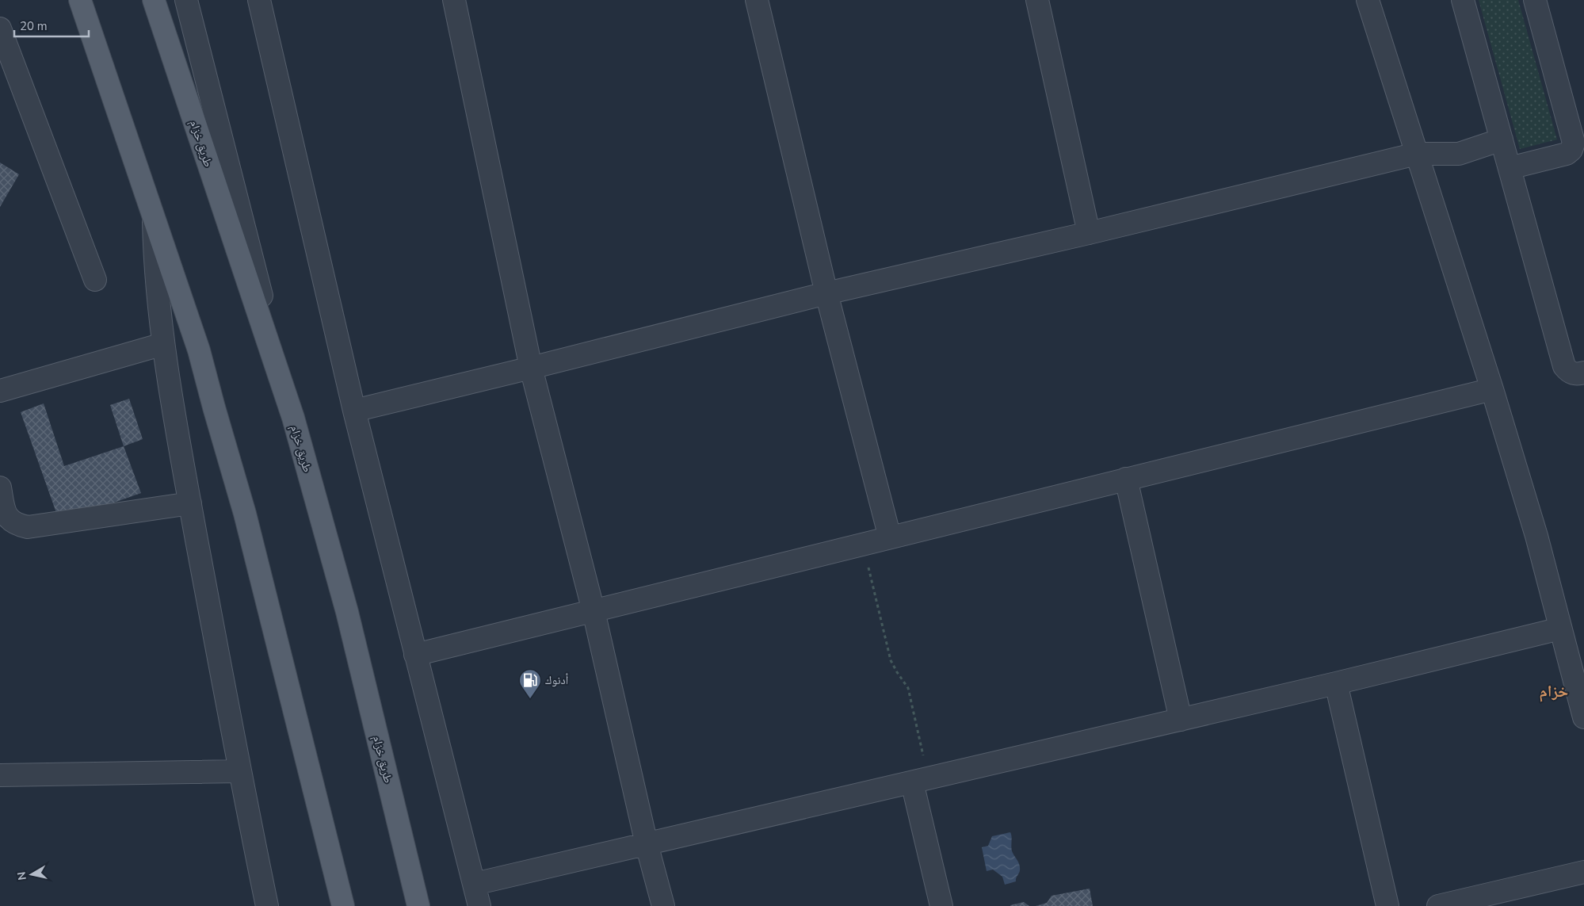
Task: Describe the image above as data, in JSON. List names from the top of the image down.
{
  "streets": {
    "main road": ["طريق خزام"]
  },
  "districts": ["خزام"],
  "places": {
    "fuel station": ["أدنوك"]
  },
  "scale_bar": "20 m",
  "north": "left"
}
